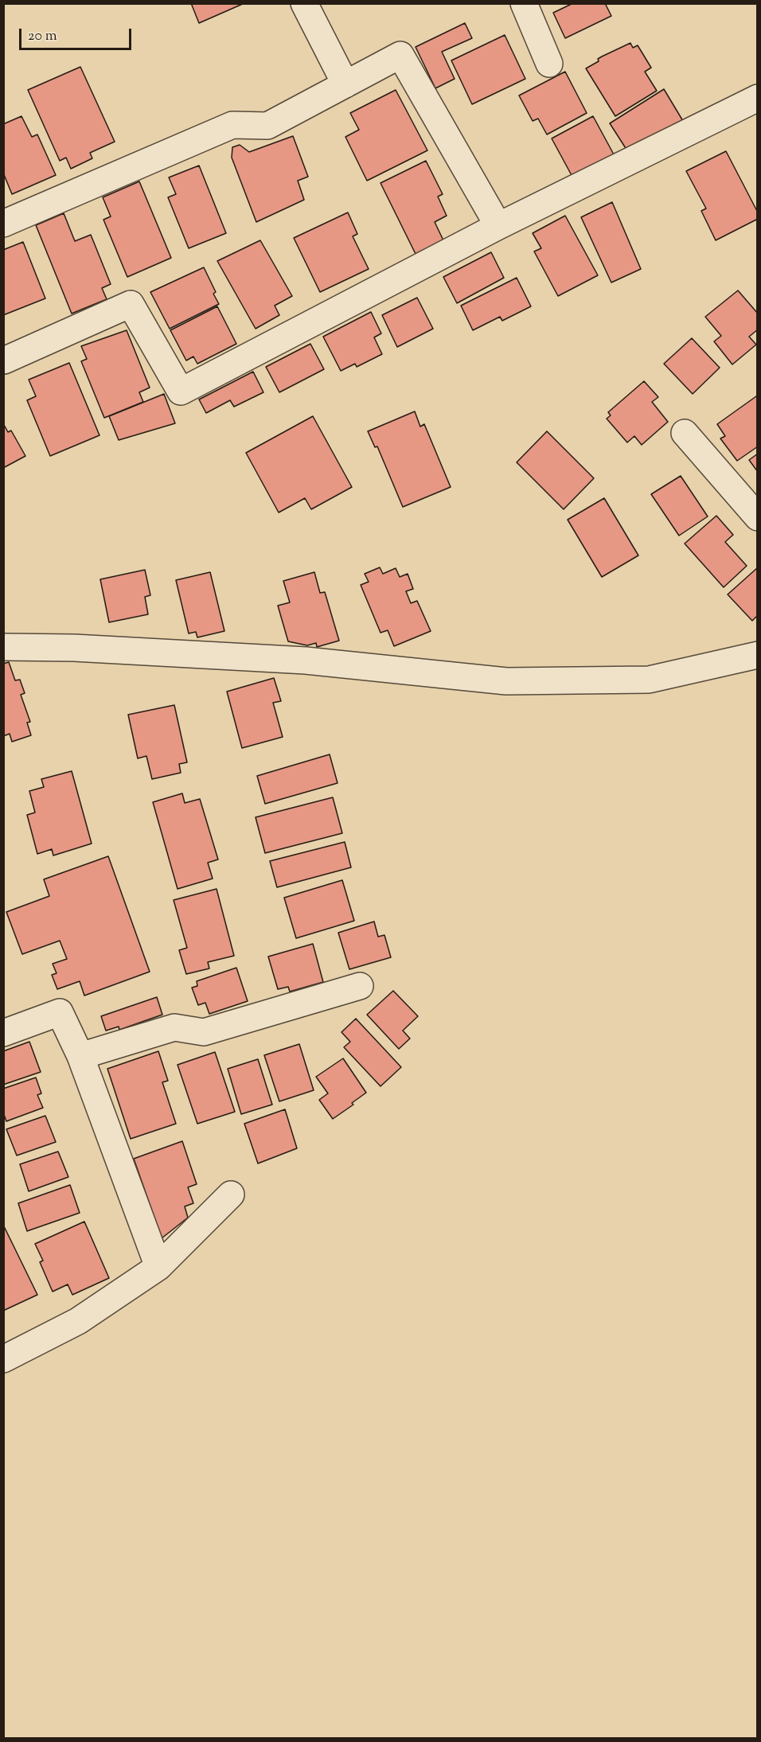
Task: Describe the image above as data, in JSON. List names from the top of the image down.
{
  "scale_bar": "20 m"
}
